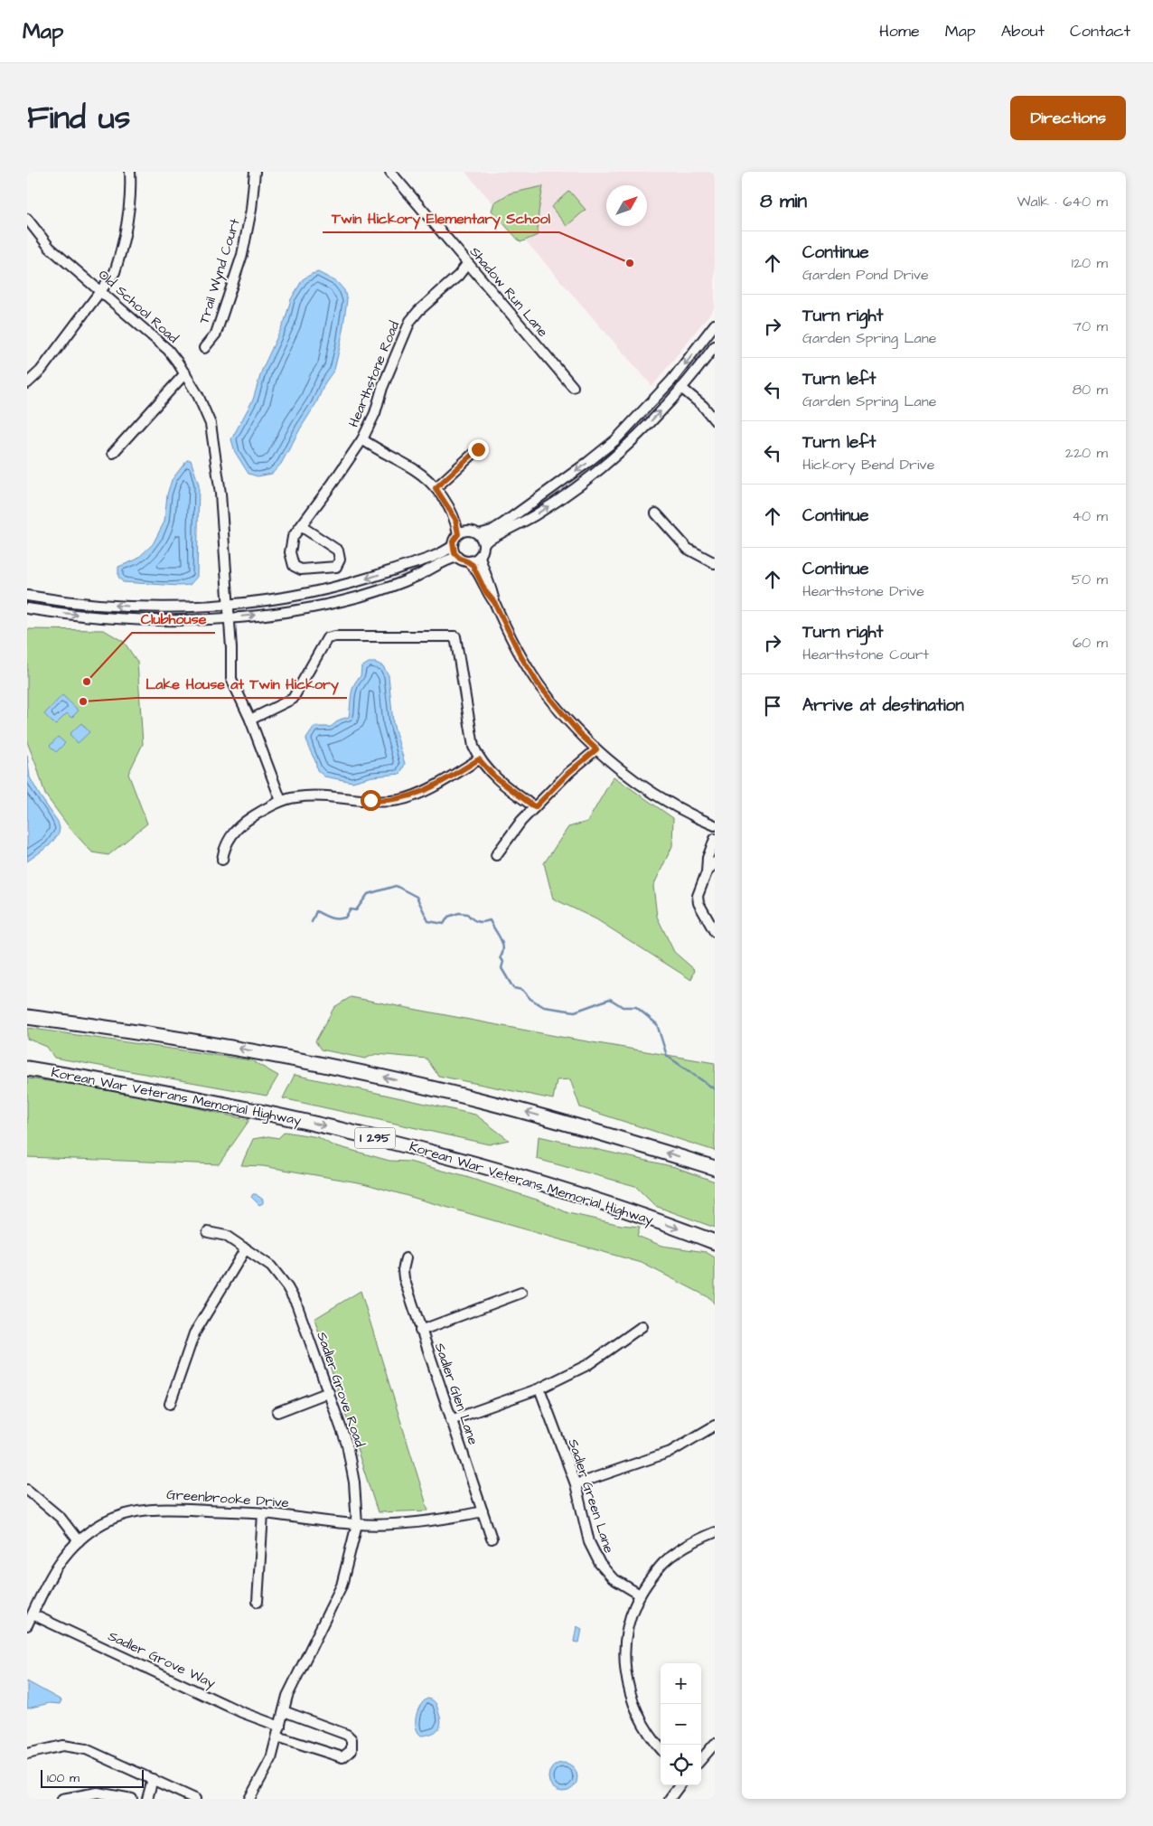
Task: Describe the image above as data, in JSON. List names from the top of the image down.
{
  "streets": {
    "highway": ["Korean War Veterans Memorial Highway", "I 295"],
    "street": [
      "Trail Wynd Court",
      "Shadow Run Lane",
      "Old School Road",
      "Hearthstone Road",
      "Sadler Grove Road",
      "Sadler Glen Lane",
      "Sadler Green Lane",
      "Greenbrooke Drive",
      "Sadler Grove Way"
    ]
  },
  "crossings": [
    ["Shadow Run Lane", "Hearthstone Road"],
    ["Sadler Grove Road", "Greenbrooke Drive"],
    ["Sadler Grove Road", "Sadler Grove Way"],
    ["Sadler Glen Lane", "Greenbrooke Drive"],
    ["Greenbrooke Drive", "Sadler Grove Way"]
  ],
  "places": ["Twin Hickory Elementary School", "Clubhouse", "Lake House at Twin Hickory"],
  "scale_bar": "100 m",
  "north": "top right",
  "page": {
    "header": "Map",
    "nav": [
      "Home",
      "Map",
      "About",
      "Contact"
    ],
    "title": "Find us",
    "buttons": "Directions",
    "heading": ["8 min", "Walk · 640 m"],
    "list": [
      ["Continue", "Garden Pond Drive", "120 m"],
      ["Turn right", "Garden Spring Lane", "70 m"],
      ["Turn left", "Garden Spring Lane", "80 m"],
      ["Turn left", "Hickory Bend Drive", "220 m"],
      ["Continue", "40 m"],
      ["Continue", "Hearthstone Drive", "50 m"],
      ["Turn right", "Hearthstone Court", "60 m"],
      "Arrive at destination"
    ],
    "map_buttons": ["+", "−"],
    "scale": "100 m"
  }
}
